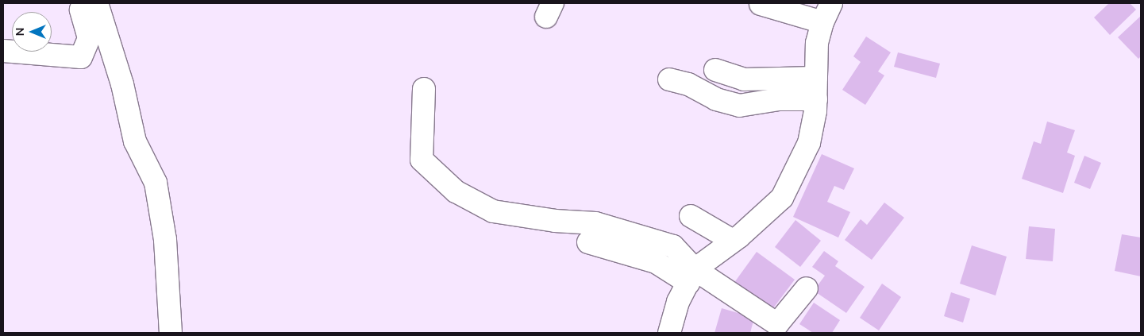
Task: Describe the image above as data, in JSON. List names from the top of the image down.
{
  "north": "left"
}
